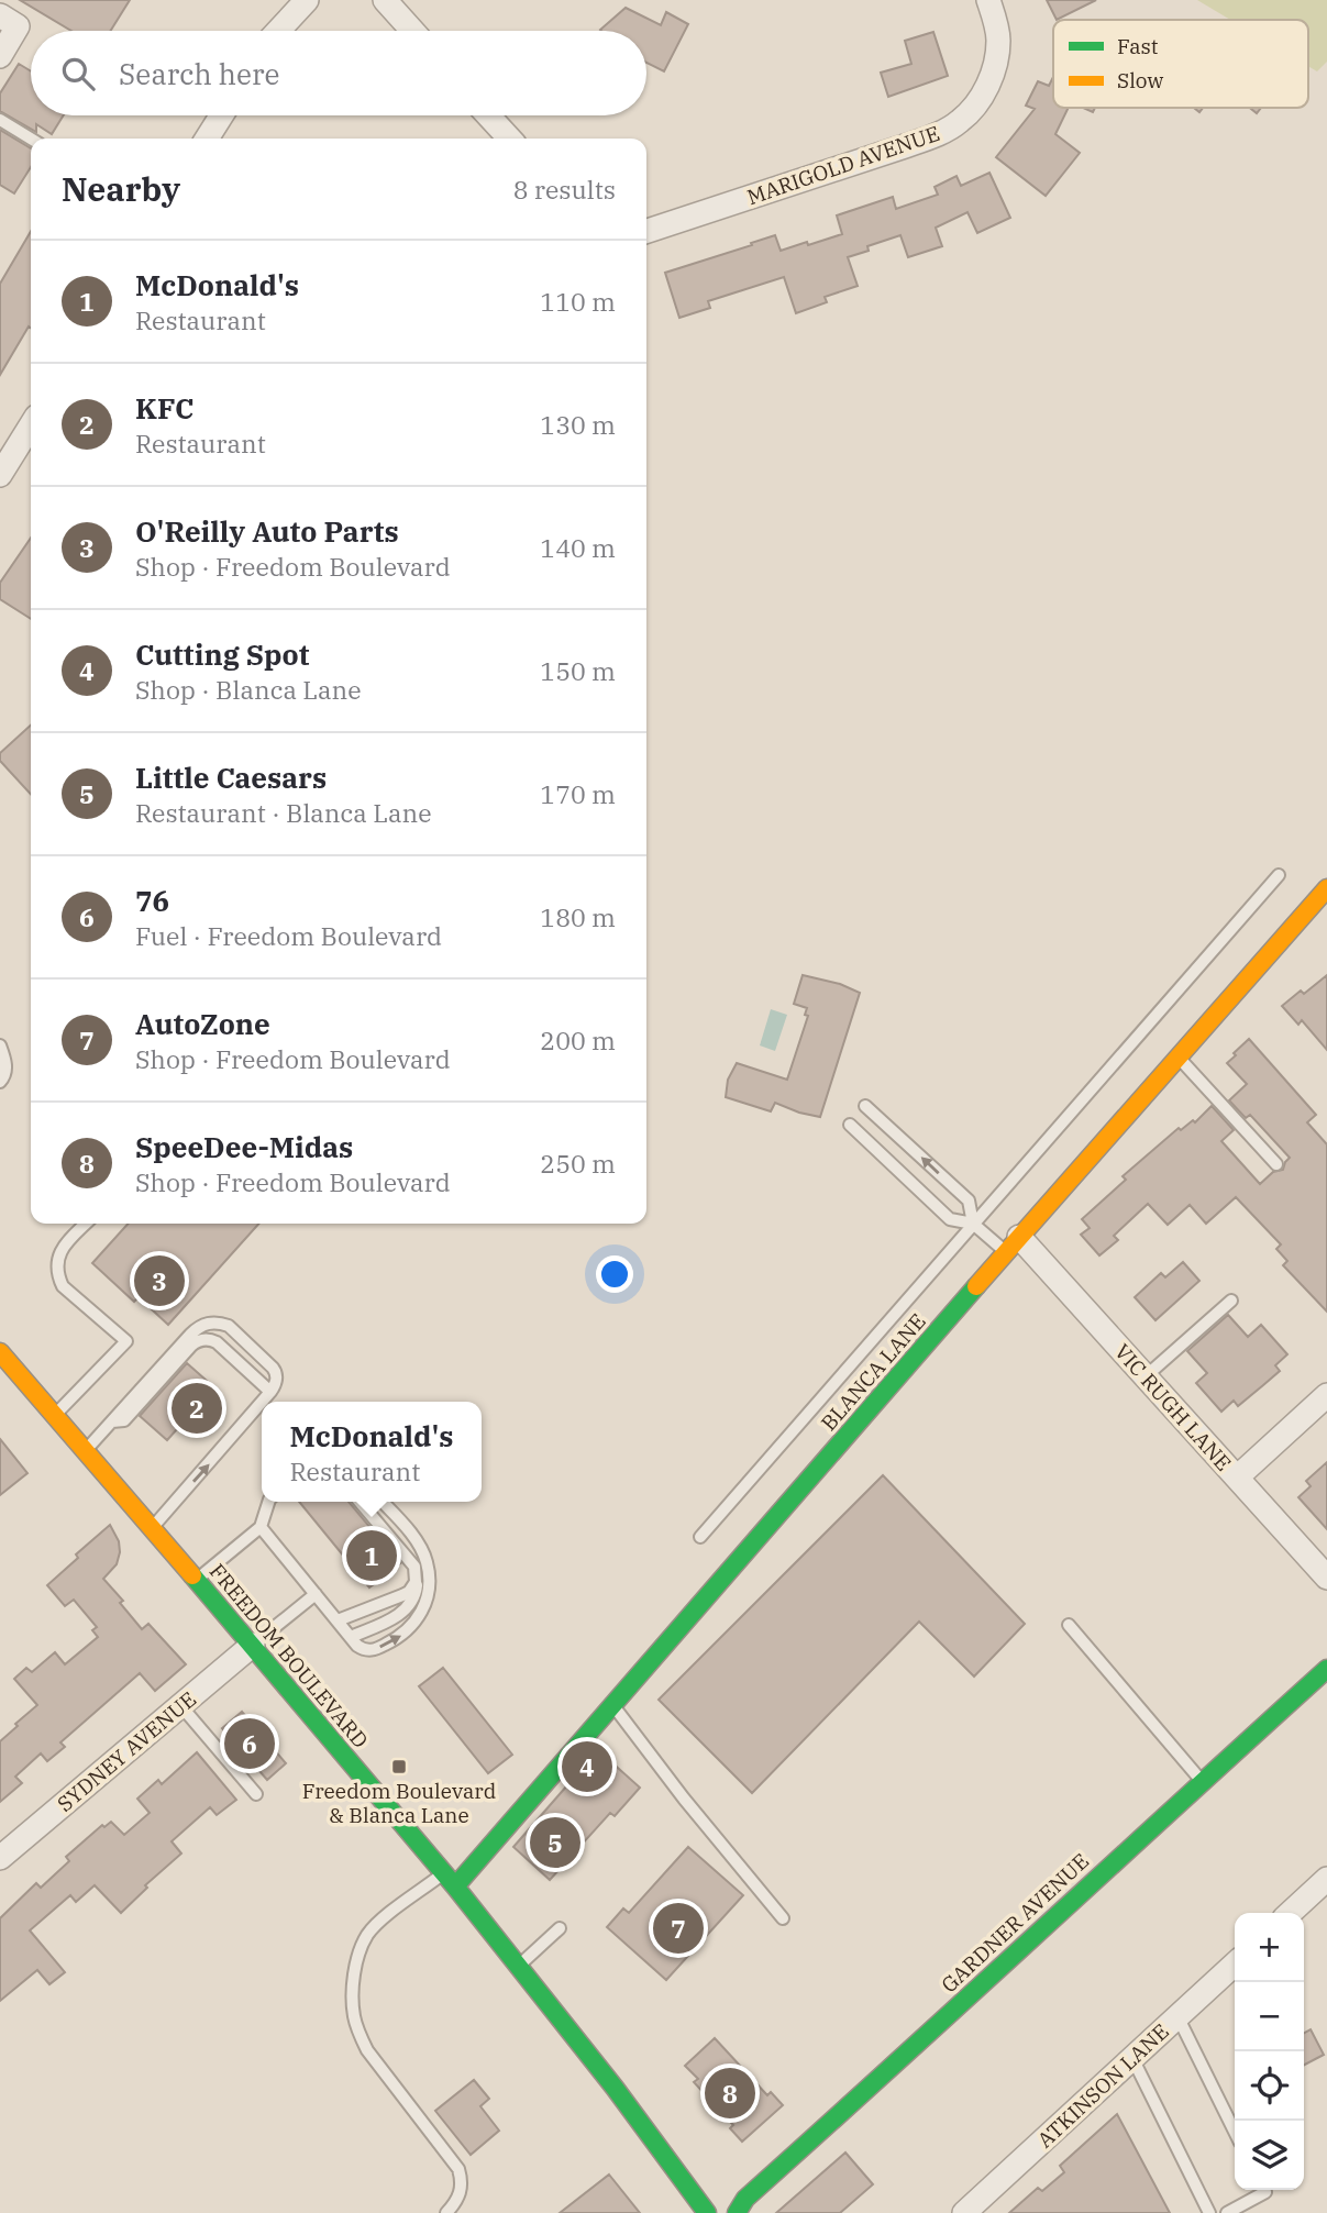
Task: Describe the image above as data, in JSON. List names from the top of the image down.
{
  "streets": {
    "street": [
      "MARIGOLD AVENUE",
      "BLANCA LANE",
      "VIC RUGH LANE",
      "FREEDOM BOULEVARD",
      "SYDNEY AVENUE",
      "GARDNER AVENUE",
      "ATKINSON LANE"
    ]
  },
  "crossings": [
    ["BLANCA LANE", "VIC RUGH LANE"],
    ["BLANCA LANE", "FREEDOM BOULEVARD"],
    ["FREEDOM BOULEVARD", "SYDNEY AVENUE"]
  ],
  "places": {
    "transit": ["Freedom Boulevard & Blanca Lane"]
  },
  "legend": ["Fast", "Slow"],
  "page": {
    "search": "Search here",
    "heading": ["Nearby", "8 results"],
    "list": [
      {
        "mark": "1",
        "name": "McDonald's",
        "note": "Restaurant",
        "value": "110 m"
      },
      {
        "mark": "2",
        "name": "KFC",
        "note": "Restaurant",
        "value": "130 m"
      },
      {
        "mark": "3",
        "name": "O'Reilly Auto Parts",
        "note": "Shop · Freedom Boulevard",
        "value": "140 m"
      },
      {
        "mark": "4",
        "name": "Cutting Spot",
        "note": "Shop · Blanca Lane",
        "value": "150 m"
      },
      {
        "mark": "5",
        "name": "Little Caesars",
        "note": "Restaurant · Blanca Lane",
        "value": "170 m"
      },
      {
        "mark": "6",
        "name": "76",
        "note": "Fuel · Freedom Boulevard",
        "value": "180 m"
      },
      {
        "mark": "7",
        "name": "AutoZone",
        "note": "Shop · Freedom Boulevard",
        "value": "200 m"
      },
      {
        "mark": "8",
        "name": "SpeeDee-Midas",
        "note": "Shop · Freedom Boulevard",
        "value": "250 m"
      }
    ],
    "pins": [
      "3",
      "2",
      "1",
      "6",
      "4",
      "5",
      "7",
      "8"
    ],
    "popup": ["McDonald's", "Restaurant"],
    "map_buttons": ["+", "−"]
  }
}
